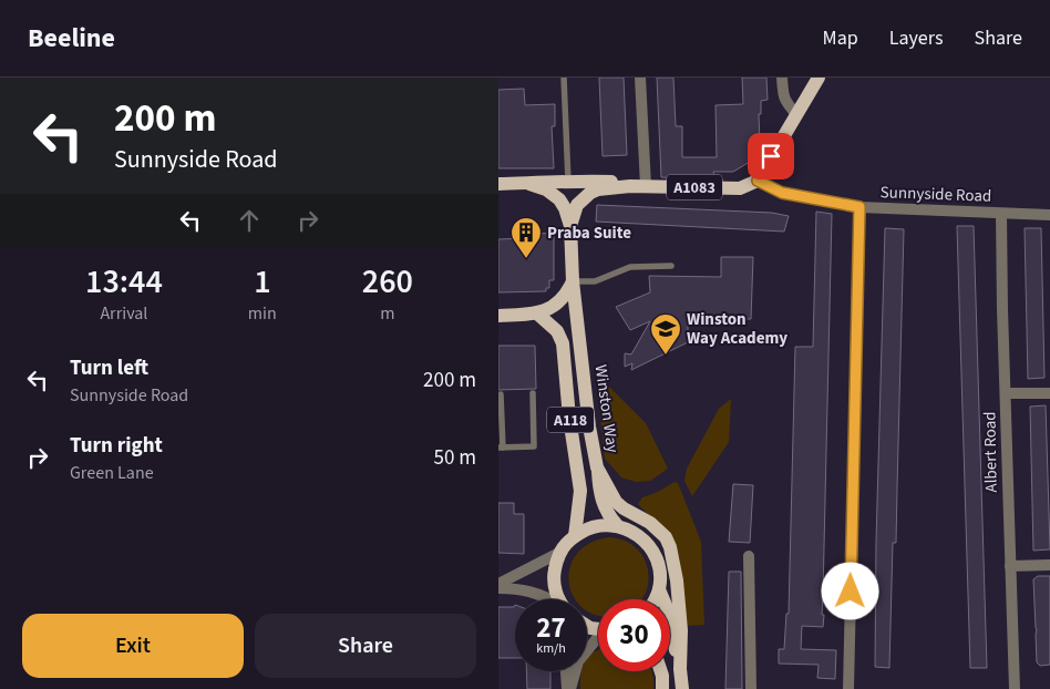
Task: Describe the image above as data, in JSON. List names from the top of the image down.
{
  "streets": {
    "main road": ["A1083", "Winston Way", "A118"],
    "street": ["Sunnyside Road", "Albert Road"]
  },
  "crossings": [
    ["A1083", "Sunnyside Road"],
    ["A1083", "A118"],
    ["Sunnyside Road", "Albert Road"],
    ["Winston Way", "A118"]
  ],
  "places": {
    "building": ["Praba Suite"],
    "school or university": ["Winston Way Academy"]
  },
  "page": {
    "header": "Beeline",
    "nav": ["Map", "Layers", "Share"],
    "turn": ["200 m", "Sunnyside Road"],
    "eta": [
      "13:44",
      "Arrival",
      "1",
      "min",
      "260",
      "m"
    ],
    "list": [
      {
        "name": "Turn left",
        "note": "Sunnyside Road",
        "value": "200 m"
      },
      {
        "name": "Turn right",
        "note": "Green Lane",
        "value": "50 m"
      }
    ],
    "speed": "27 km/h",
    "limit": "30",
    "buttons": ["Exit", "Share"]
  }
}
